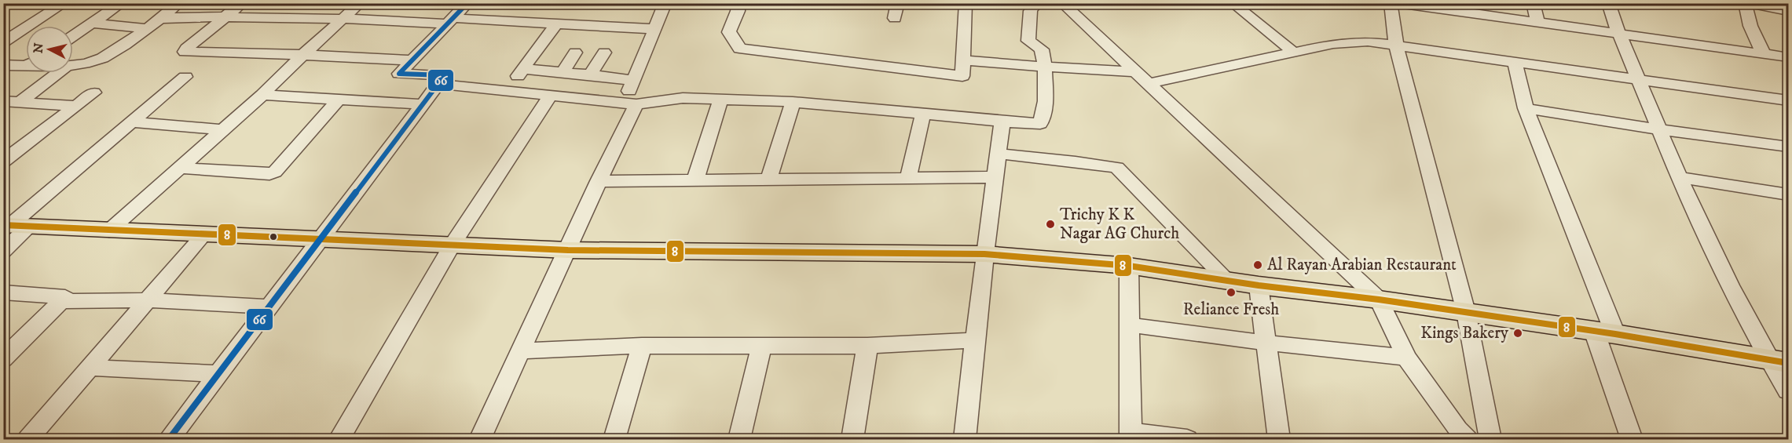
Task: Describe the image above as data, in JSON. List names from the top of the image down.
{
  "places": [
    "Trichy K K Nagar AG Church",
    "Al Rayan Arabian Restaurant",
    "Reliance Fresh",
    "Kings Bakery"
  ],
  "lines": ["transit line 66", "transit line 8"],
  "north": "left"
}
